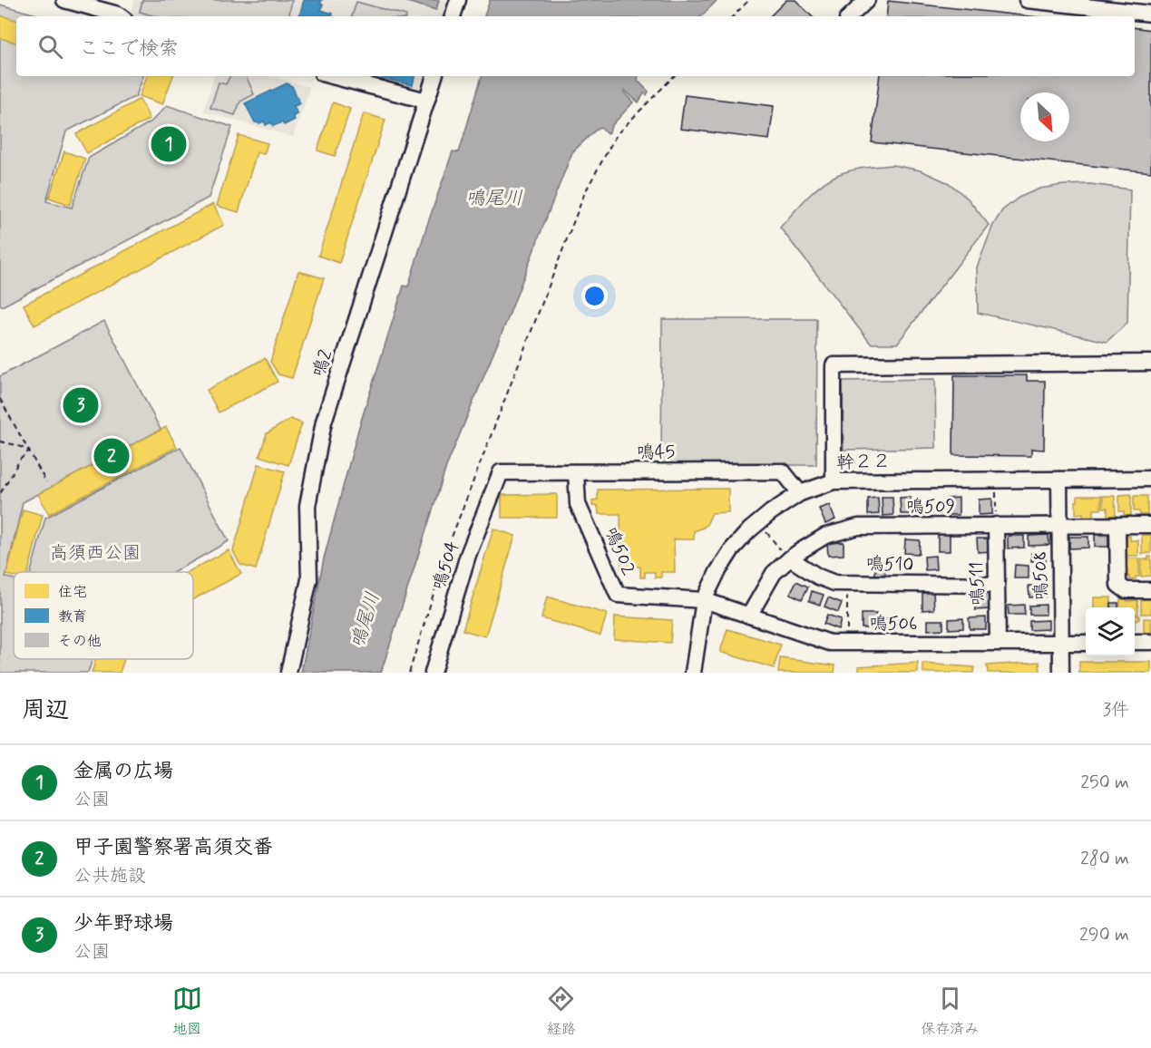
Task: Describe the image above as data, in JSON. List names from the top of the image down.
{
  "streets": {
    "street": [
      "鳴2",
      "鳴45",
      "幹２２",
      "鳴509",
      "鳴502",
      "鳴510",
      "鳴504",
      "鳴508",
      "鳴511",
      "鳴506"
    ]
  },
  "crossings": [
    ["鳴45", "幹２２"],
    ["鳴45", "鳴502"],
    ["鳴45", "鳴504"],
    ["幹２２", "鳴502"],
    ["幹２２", "鳴508"],
    ["幹２２", "鳴506"],
    ["鳴509", "鳴510"],
    ["鳴509", "鳴508"],
    ["鳴509", "鳴511"],
    ["鳴509", "鳴506"],
    ["鳴502", "鳴506"],
    ["鳴510", "鳴511"],
    ["鳴508", "鳴506"],
    ["鳴511", "鳴506"]
  ],
  "water": ["鳴尾川"],
  "parks": ["高須西公園"],
  "legend": ["住宅", "教育", "その他"],
  "north": "bottom right",
  "page": {
    "search": "ここで検索",
    "pins": ["1", "3", "2"],
    "heading": ["周辺", "3件"],
    "list": [
      {
        "mark": "1",
        "name": "金属の広場",
        "note": "公園",
        "value": "250 m"
      },
      {
        "mark": "2",
        "name": "甲子園警察署高須交番",
        "note": "公共施設",
        "value": "280 m"
      },
      {
        "mark": "3",
        "name": "少年野球場",
        "note": "公園",
        "value": "290 m"
      }
    ],
    "nav": ["地図", "経路", "保存済み"]
  }
}
